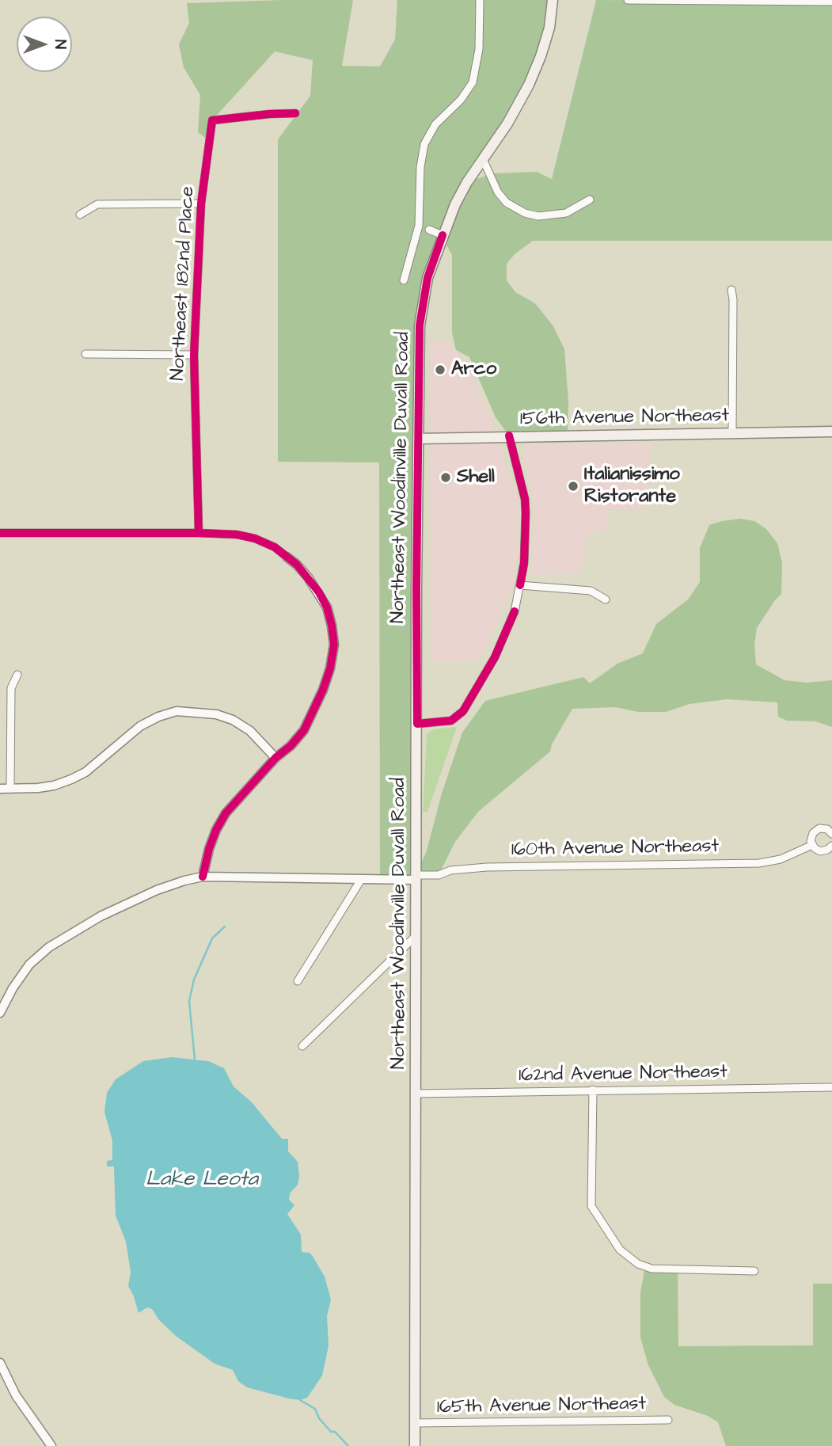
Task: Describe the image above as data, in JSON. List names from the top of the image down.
{
  "streets": {
    "main road": ["156th Avenue Northeast", "Northeast Woodinville Duvall Road"],
    "street": [
      "Northeast 182nd Place",
      "160th Avenue Northeast",
      "162nd Avenue Northeast",
      "165th Avenue Northeast"
    ]
  },
  "crossings": [
    ["156th Avenue Northeast", "Northeast Woodinville Duvall Road"],
    ["Northeast Woodinville Duvall Road", "160th Avenue Northeast"],
    ["Northeast Woodinville Duvall Road", "162nd Avenue Northeast"],
    ["Northeast Woodinville Duvall Road", "165th Avenue Northeast"]
  ],
  "water": ["Lake Leota"],
  "places": ["Arco", "Shell", "Italianissimo Ristorante"],
  "north": "right"
}
